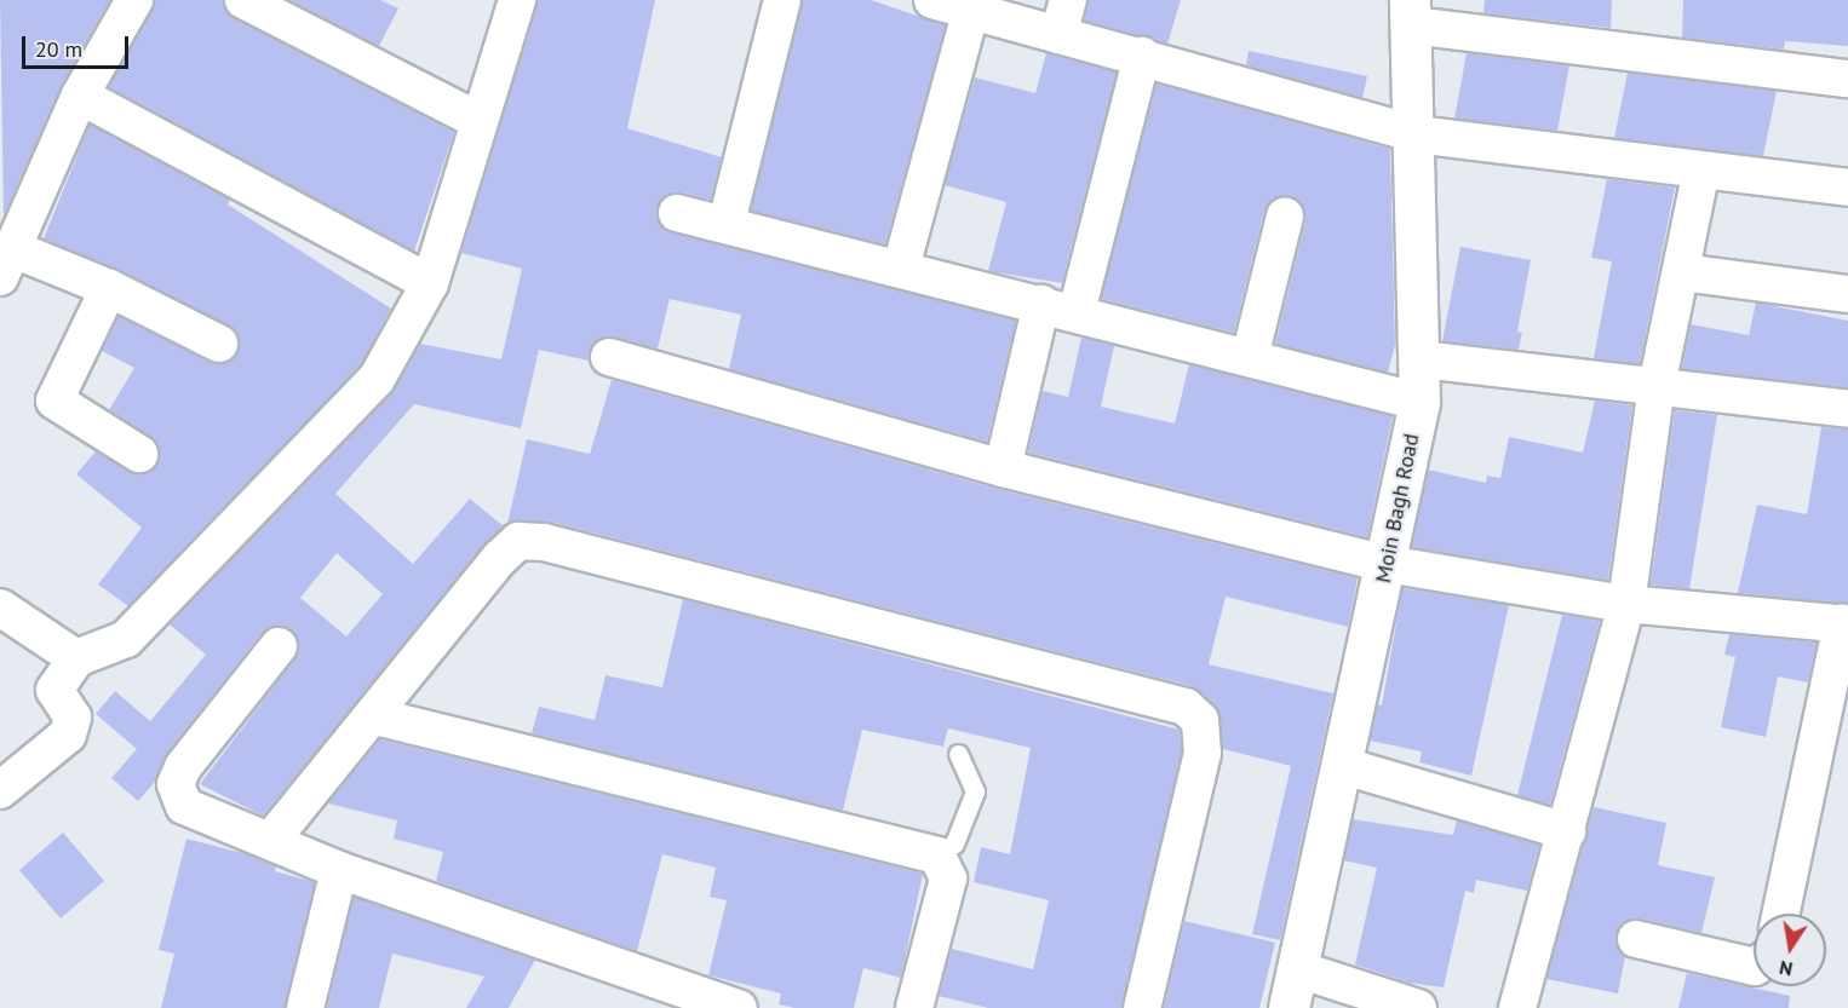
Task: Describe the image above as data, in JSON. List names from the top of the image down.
{
  "streets": {
    "street": ["Moin Bagh Road"]
  },
  "scale_bar": "20 m",
  "north": "bottom"
}
